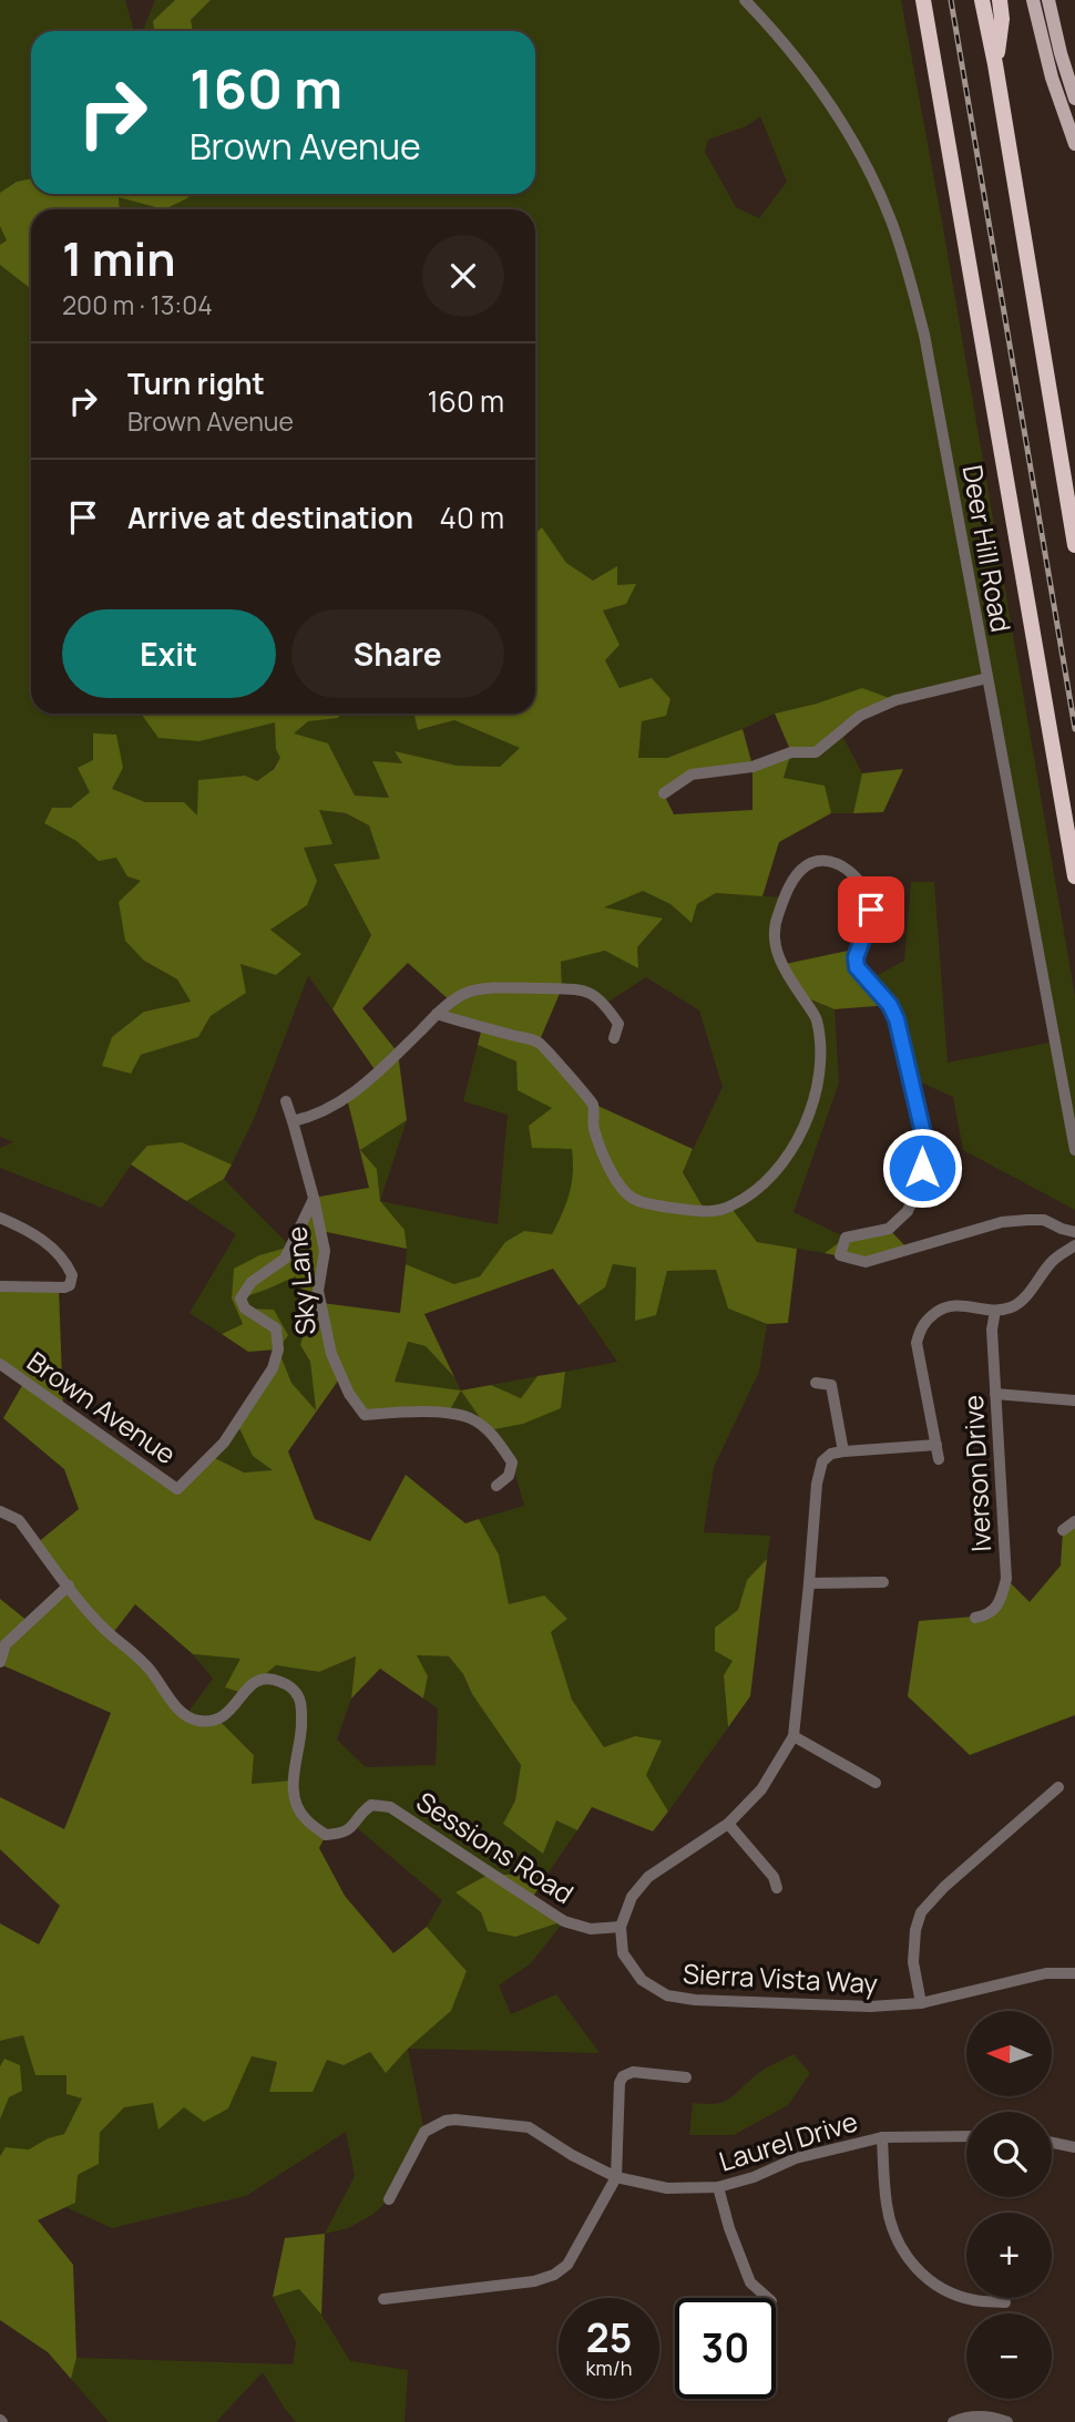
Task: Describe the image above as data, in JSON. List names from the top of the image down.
{
  "streets": {
    "street": [
      "Deer Hill Road",
      "Sky Lane",
      "Brown Avenue",
      "Iverson Drive",
      "Sessions Road",
      "Sierra Vista Way",
      "Laurel Drive"
    ]
  },
  "crossings": [
    ["Sky Lane", "Brown Avenue"],
    ["Sessions Road", "Sierra Vista Way"]
  ],
  "north": "left",
  "page": {
    "turn": ["160 m", "Brown Avenue"],
    "heading": ["1 min", "200 m · 13:04"],
    "list": [
      {
        "name": "Turn right",
        "note": "Brown Avenue",
        "value": "160 m"
      },
      {
        "name": "Arrive at destination",
        "value": "40 m"
      }
    ],
    "buttons": ["Exit", "Share"],
    "map_buttons": ["+", "−"],
    "speed": "25 km/h",
    "limit": "30"
  }
}
